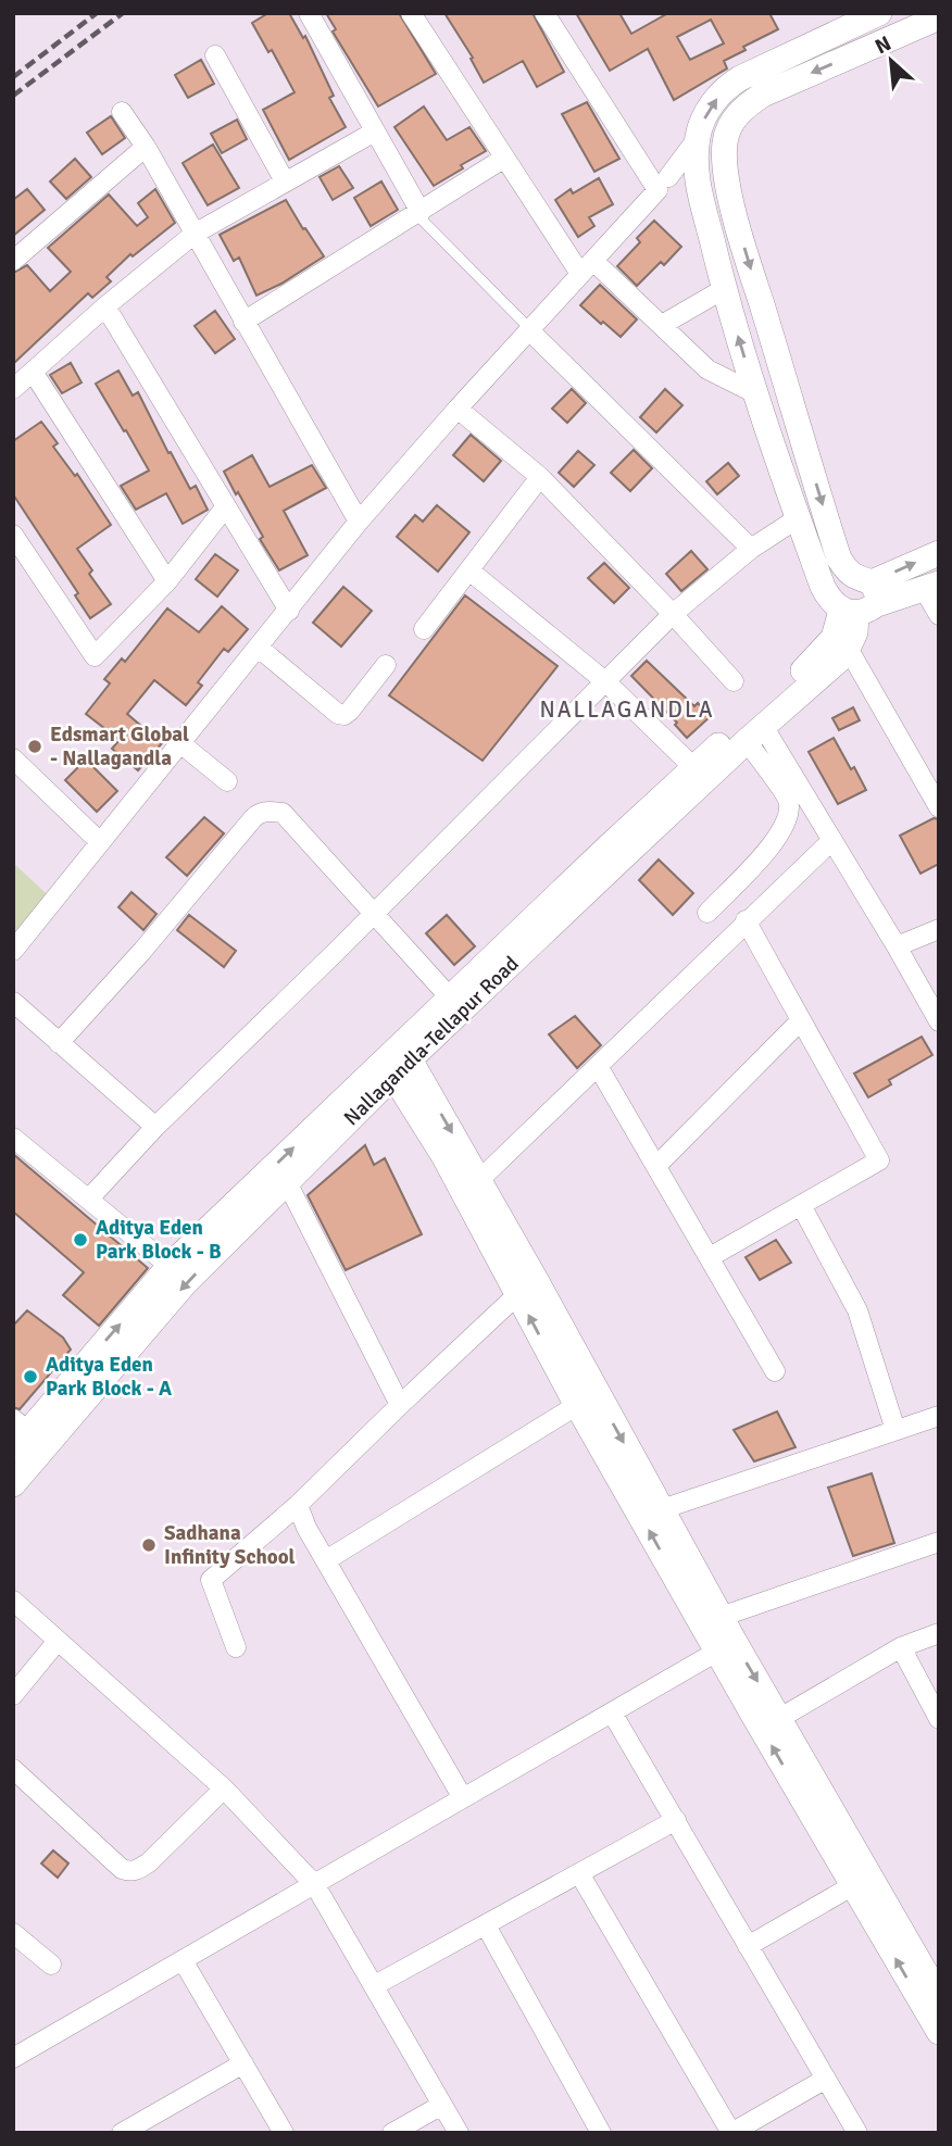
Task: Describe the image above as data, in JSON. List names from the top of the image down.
{
  "streets": {
    "street": ["Nallagandla-Tellapur Road"]
  },
  "districts": ["NALLAGANDLA"],
  "places": [
    "Edsmart Global - Nallagandla",
    "Aditya Eden Park Block - B",
    "Aditya Eden Park Block - A",
    "Sadhana Infinity School"
  ],
  "north": "top left"
}
